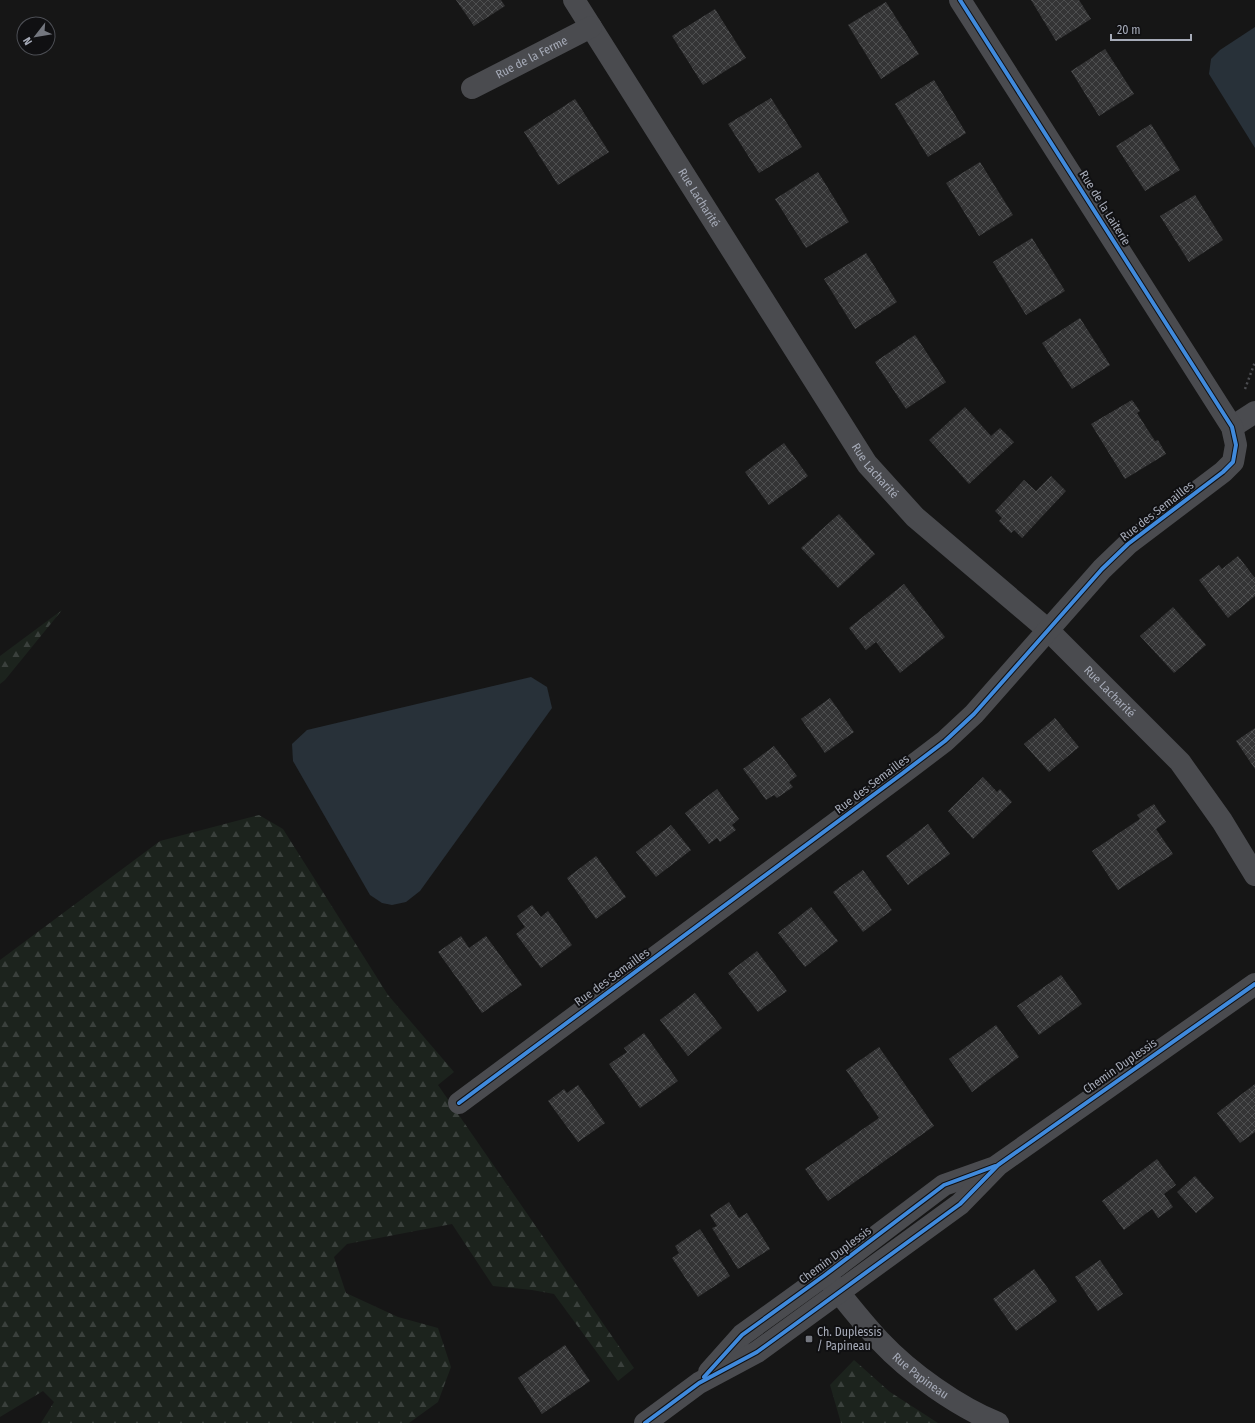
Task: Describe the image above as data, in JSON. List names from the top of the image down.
{
  "streets": {
    "street": [
      "Rue de la Ferme",
      "Rue Lacharité",
      "Rue de la Laiterie",
      "Rue des Semailles",
      "Chemin Duplessis",
      "Rue Papineau"
    ]
  },
  "crossings": [
    ["Rue de la Ferme", "Rue Lacharité"],
    ["Rue Lacharité", "Rue des Semailles"],
    ["Rue de la Laiterie", "Rue des Semailles"],
    ["Chemin Duplessis", "Rue Papineau"]
  ],
  "places": {
    "transit": ["Ch. Duplessis / Papineau"]
  },
  "scale_bar": "20 m",
  "north": "bottom left"
}
